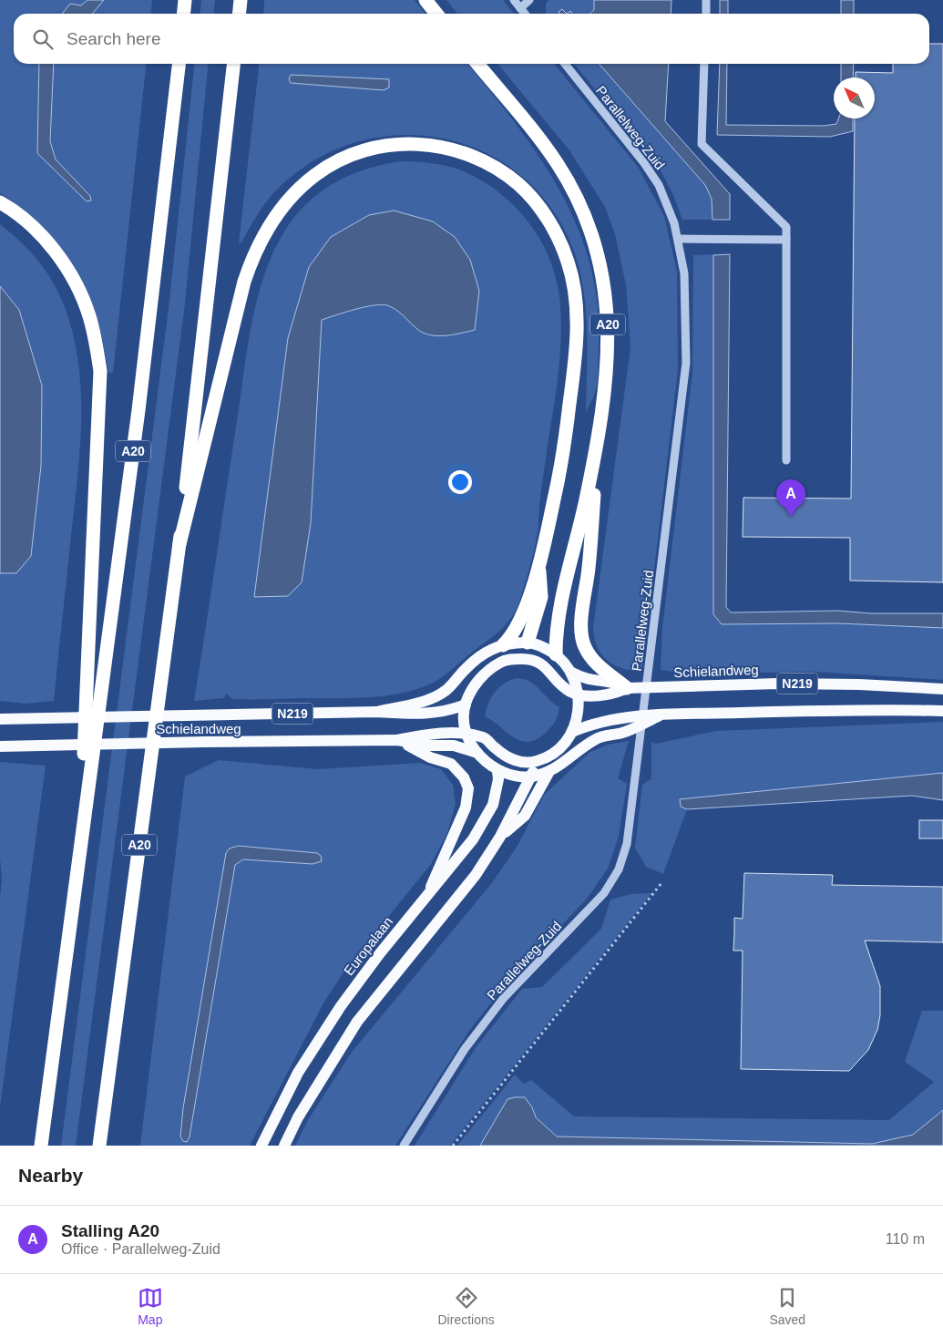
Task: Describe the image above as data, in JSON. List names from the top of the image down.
{
  "streets": {
    "highway": ["A20"],
    "main road": ["Schielandweg", "N219", "Europalaan"],
    "street": ["Parallelweg-Zuid"]
  },
  "crossings": [
    ["A20", "Schielandweg"],
    ["A20", "N219"],
    ["Schielandweg", "N219"],
    ["N219", "Europalaan"]
  ],
  "north": "top left",
  "page": {
    "search": "Search here",
    "pins": "A",
    "heading": "Nearby",
    "list": [
      {
        "mark": "A",
        "name": "Stalling A20",
        "note": "Office · Parallelweg-Zuid",
        "value": "110 m"
      }
    ],
    "nav": ["Map", "Directions", "Saved"]
  }
}
